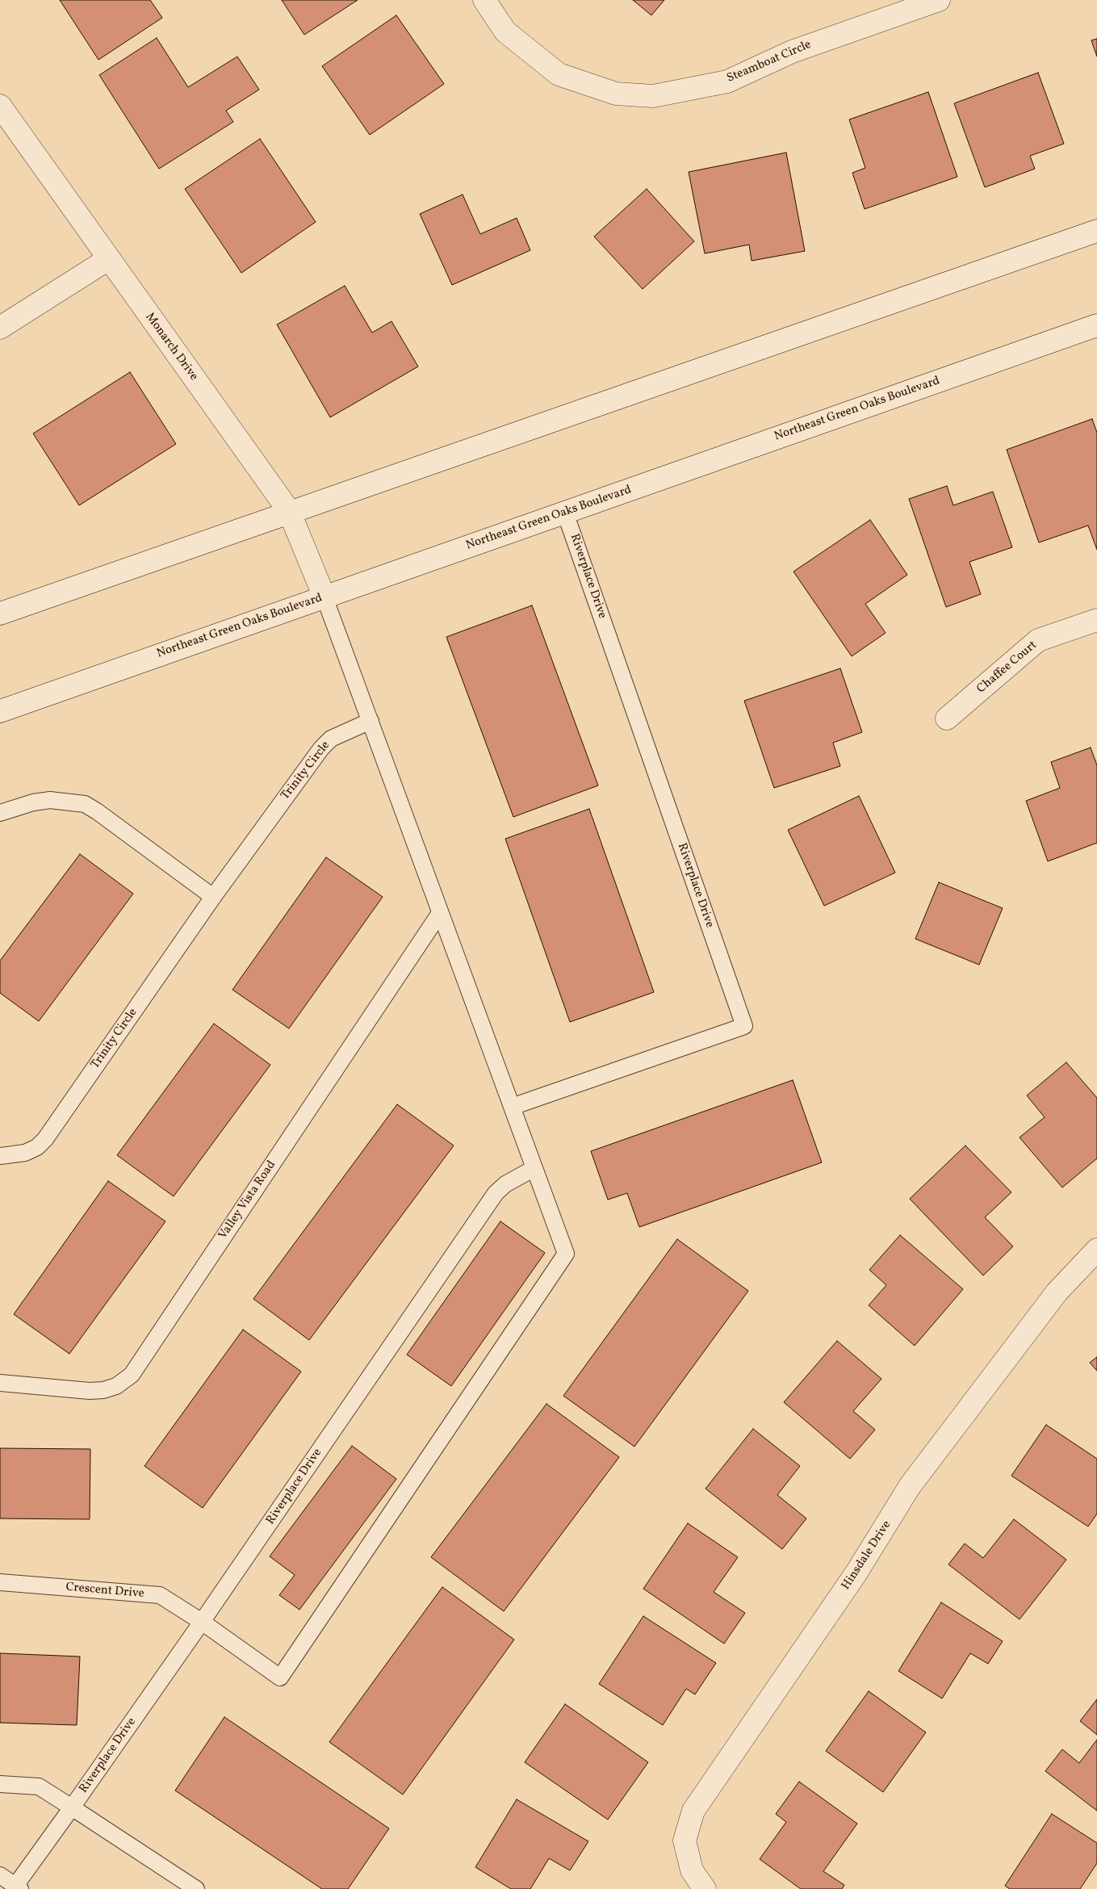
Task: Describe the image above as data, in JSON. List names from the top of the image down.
{
  "streets": {
    "main road": [
      "Steamboat Circle",
      "Monarch Drive",
      "Northeast Green Oaks Boulevard",
      "Chaffee Court",
      "Hinsdale Drive"
    ],
    "lane": [
      "Riverplace Drive",
      "Trinity Circle",
      "Valley Vista Road",
      "Crescent Drive"
    ]
  },
  "crossings": [
    ["Monarch Drive", "Northeast Green Oaks Boulevard"],
    ["Northeast Green Oaks Boulevard", "Riverplace Drive"],
    ["Riverplace Drive", "Crescent Drive"]
  ]
}
